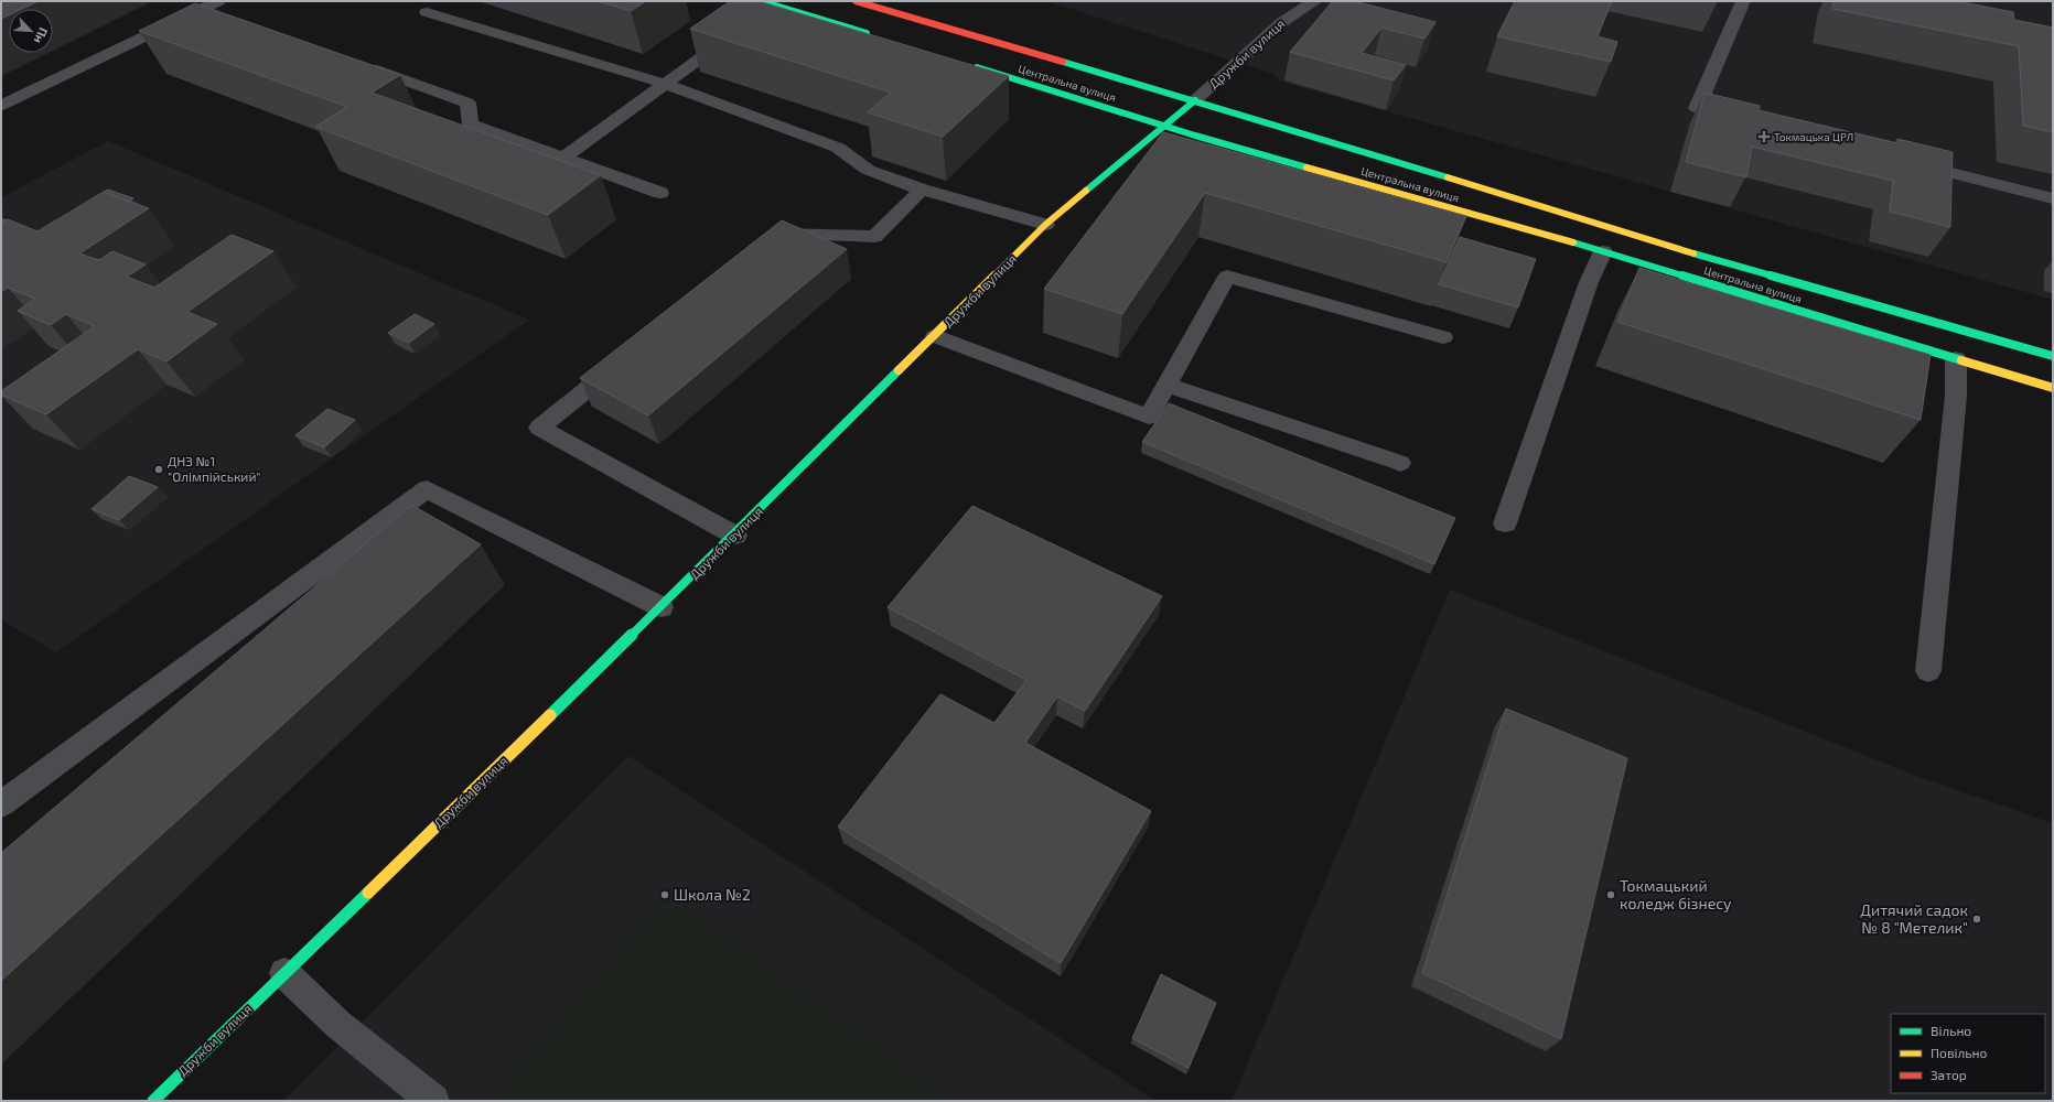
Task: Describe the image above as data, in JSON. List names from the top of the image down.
{
  "streets": {
    "street": ["Дружби вулиця", "Центральна вулиця"]
  },
  "crossings": [
    ["Дружби вулиця", "Центральна вулиця"]
  ],
  "places": {
    "health": ["Токмацька ЦРЛ"],
    "other": [
      "ДНЗ №1 \"Олімпійський\"",
      "Школа №2",
      "Токмацький коледж бізнесу",
      "Дитячий садок № 8 \"Метелик\""
    ]
  },
  "legend": ["Вільно", "Повільно", "Затор"],
  "north": "bottom right"
}
